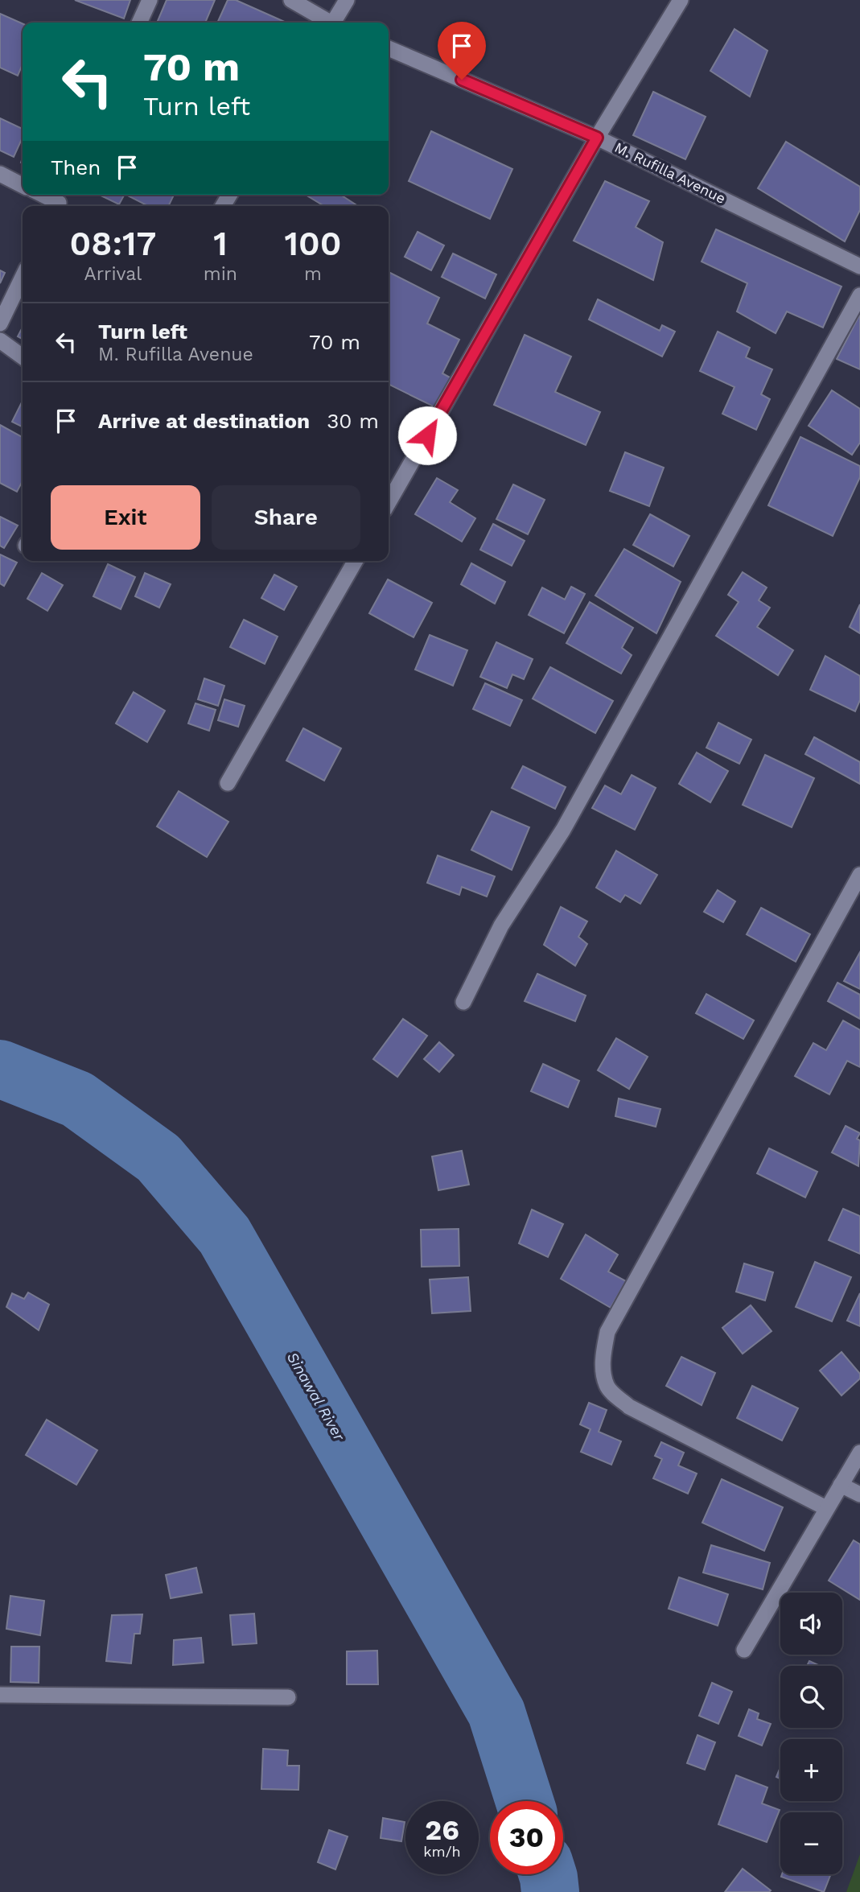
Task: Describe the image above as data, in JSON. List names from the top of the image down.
{
  "streets": {
    "street": ["M. Rufilla Avenue"]
  },
  "water": ["Sinawal River"],
  "page": {
    "turn": ["70 m", "Turn left"],
    "then": "Then",
    "eta": [
      "08:17",
      "Arrival",
      "1",
      "min",
      "100",
      "m"
    ],
    "list": [
      {
        "name": "Turn left",
        "note": "M. Rufilla Avenue",
        "value": "70 m"
      },
      {
        "name": "Arrive at destination",
        "value": "30 m"
      }
    ],
    "buttons": ["Exit", "Share"],
    "map_buttons": ["+", "−"],
    "speed": "26 km/h",
    "limit": "30"
  }
}
